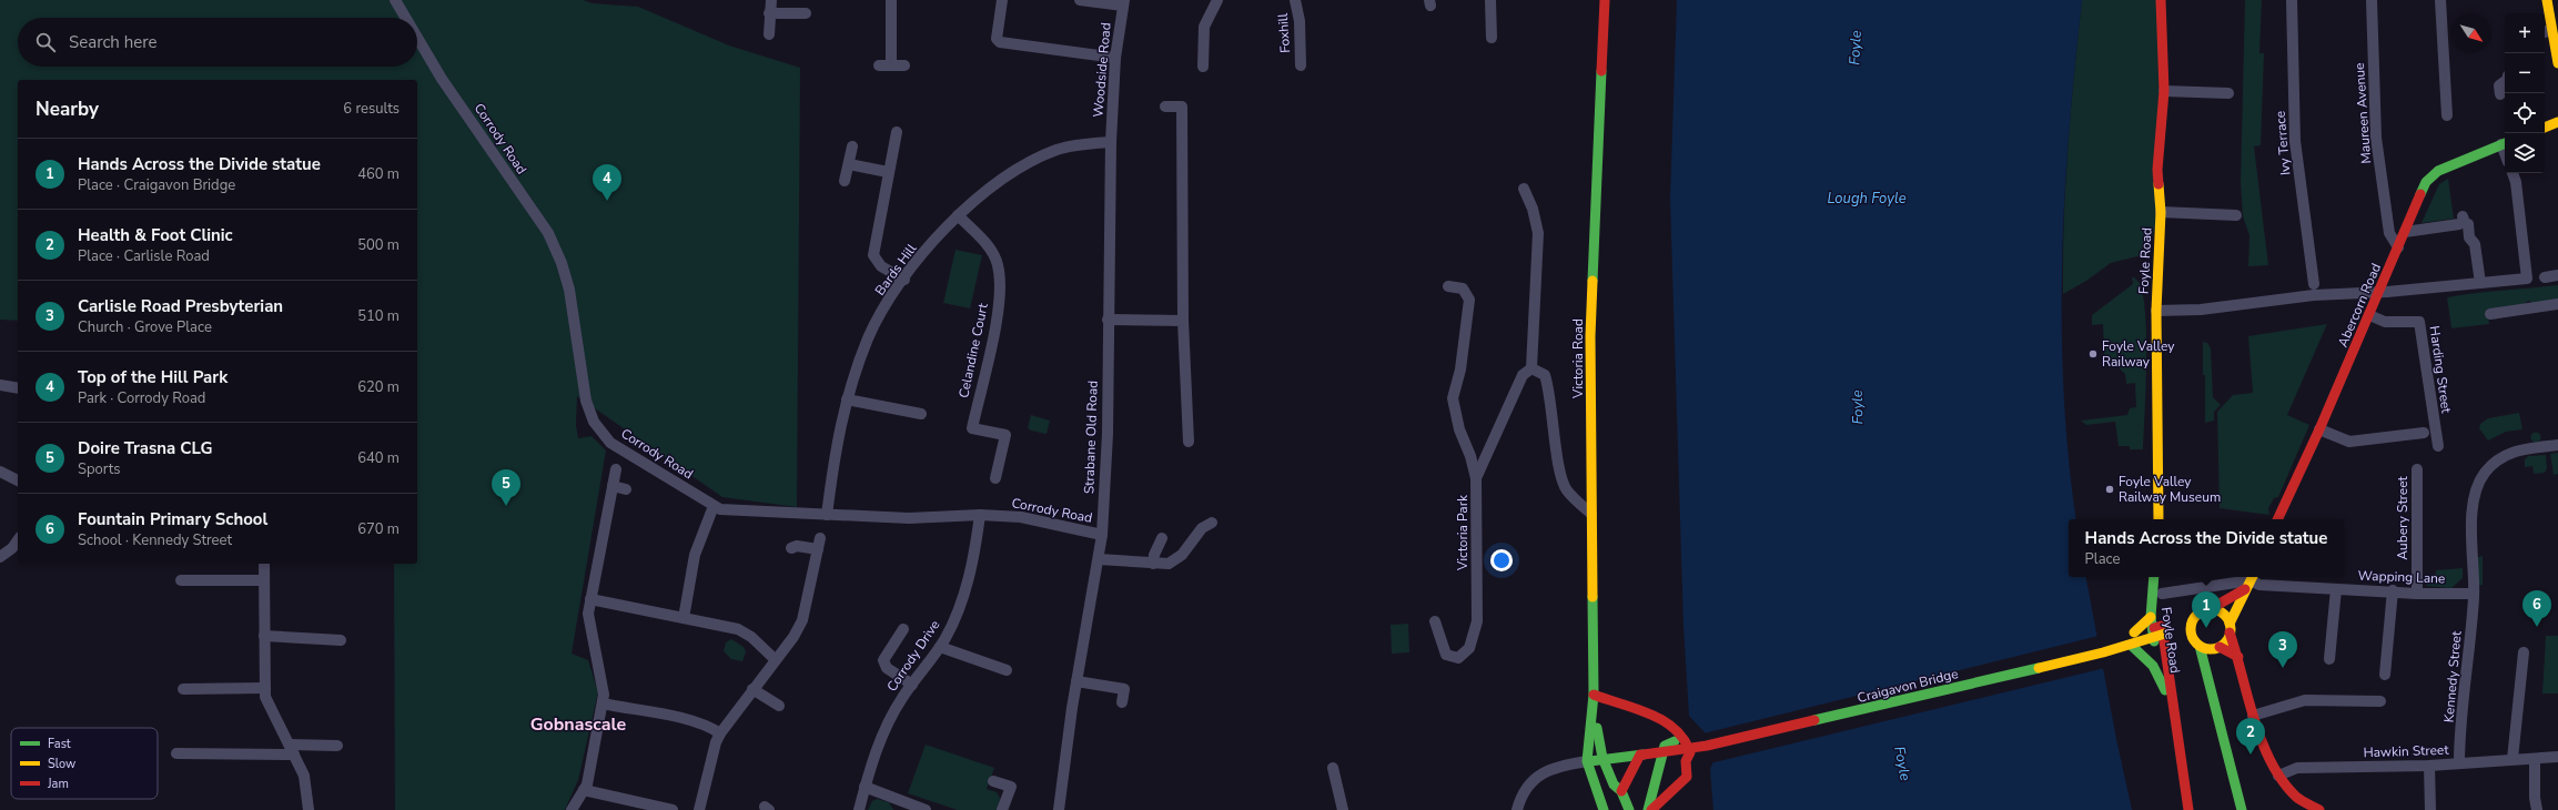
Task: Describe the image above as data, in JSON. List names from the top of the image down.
{
  "streets": {
    "main road": [
      "Foyle Road",
      "Abercorn Road",
      "Victoria Road",
      "Craigavon Bridge"
    ],
    "street": [
      "Foxhill",
      "Woodside Road",
      "Maureen Avenue",
      "Corrody Road",
      "Ivy Terrace",
      "Bards Hill",
      "Celandine Court",
      "Harding Street",
      "Strabane Old Road",
      "Aubery Street",
      "Victoria Park",
      "Wapping Lane",
      "Corrody Drive",
      "Kennedy Street",
      "Hawkin Street"
    ]
  },
  "crossings": [
    ["Woodside Road", "Bards Hill"],
    ["Woodside Road", "Strabane Old Road"],
    ["Maureen Avenue", "Abercorn Road"],
    ["Corrody Road", "Bards Hill"],
    ["Corrody Road", "Strabane Old Road"],
    ["Corrody Road", "Corrody Drive"],
    ["Foyle Road", "Craigavon Bridge"],
    ["Bards Hill", "Celandine Court"],
    ["Bards Hill", "Strabane Old Road"],
    ["Abercorn Road", "Harding Street"],
    ["Victoria Road", "Craigavon Bridge"],
    ["Aubery Street", "Wapping Lane"],
    ["Wapping Lane", "Kennedy Street"],
    ["Kennedy Street", "Hawkin Street"]
  ],
  "districts": ["Gobnascale"],
  "water": ["Foyle", "Lough Foyle"],
  "places": ["Foyle Valley Railway", "Foyle Valley Railway Museum"],
  "legend": ["Fast", "Slow", "Jam"],
  "north": "bottom right",
  "page": {
    "map_buttons": ["+", "−"],
    "search": "Search here",
    "heading": ["Nearby", "6 results"],
    "list": [
      {
        "mark": "1",
        "name": "Hands Across the Divide statue",
        "note": "Place · Craigavon Bridge",
        "value": "460 m"
      },
      {
        "mark": "2",
        "name": "Health & Foot Clinic",
        "note": "Place · Carlisle Road",
        "value": "500 m"
      },
      {
        "mark": "3",
        "name": "Carlisle Road Presbyterian",
        "note": "Church · Grove Place",
        "value": "510 m"
      },
      {
        "mark": "4",
        "name": "Top of the Hill Park",
        "note": "Park · Corrody Road",
        "value": "620 m"
      },
      {
        "mark": "5",
        "name": "Doire Trasna CLG",
        "note": "Sports",
        "value": "640 m"
      },
      {
        "mark": "6",
        "name": "Fountain Primary School",
        "note": "School · Kennedy Street",
        "value": "670 m"
      }
    ],
    "pins": [
      "4",
      "5",
      "6",
      "1",
      "3",
      "2"
    ],
    "popup": ["Hands Across the Divide statue", "Place"]
  }
}
